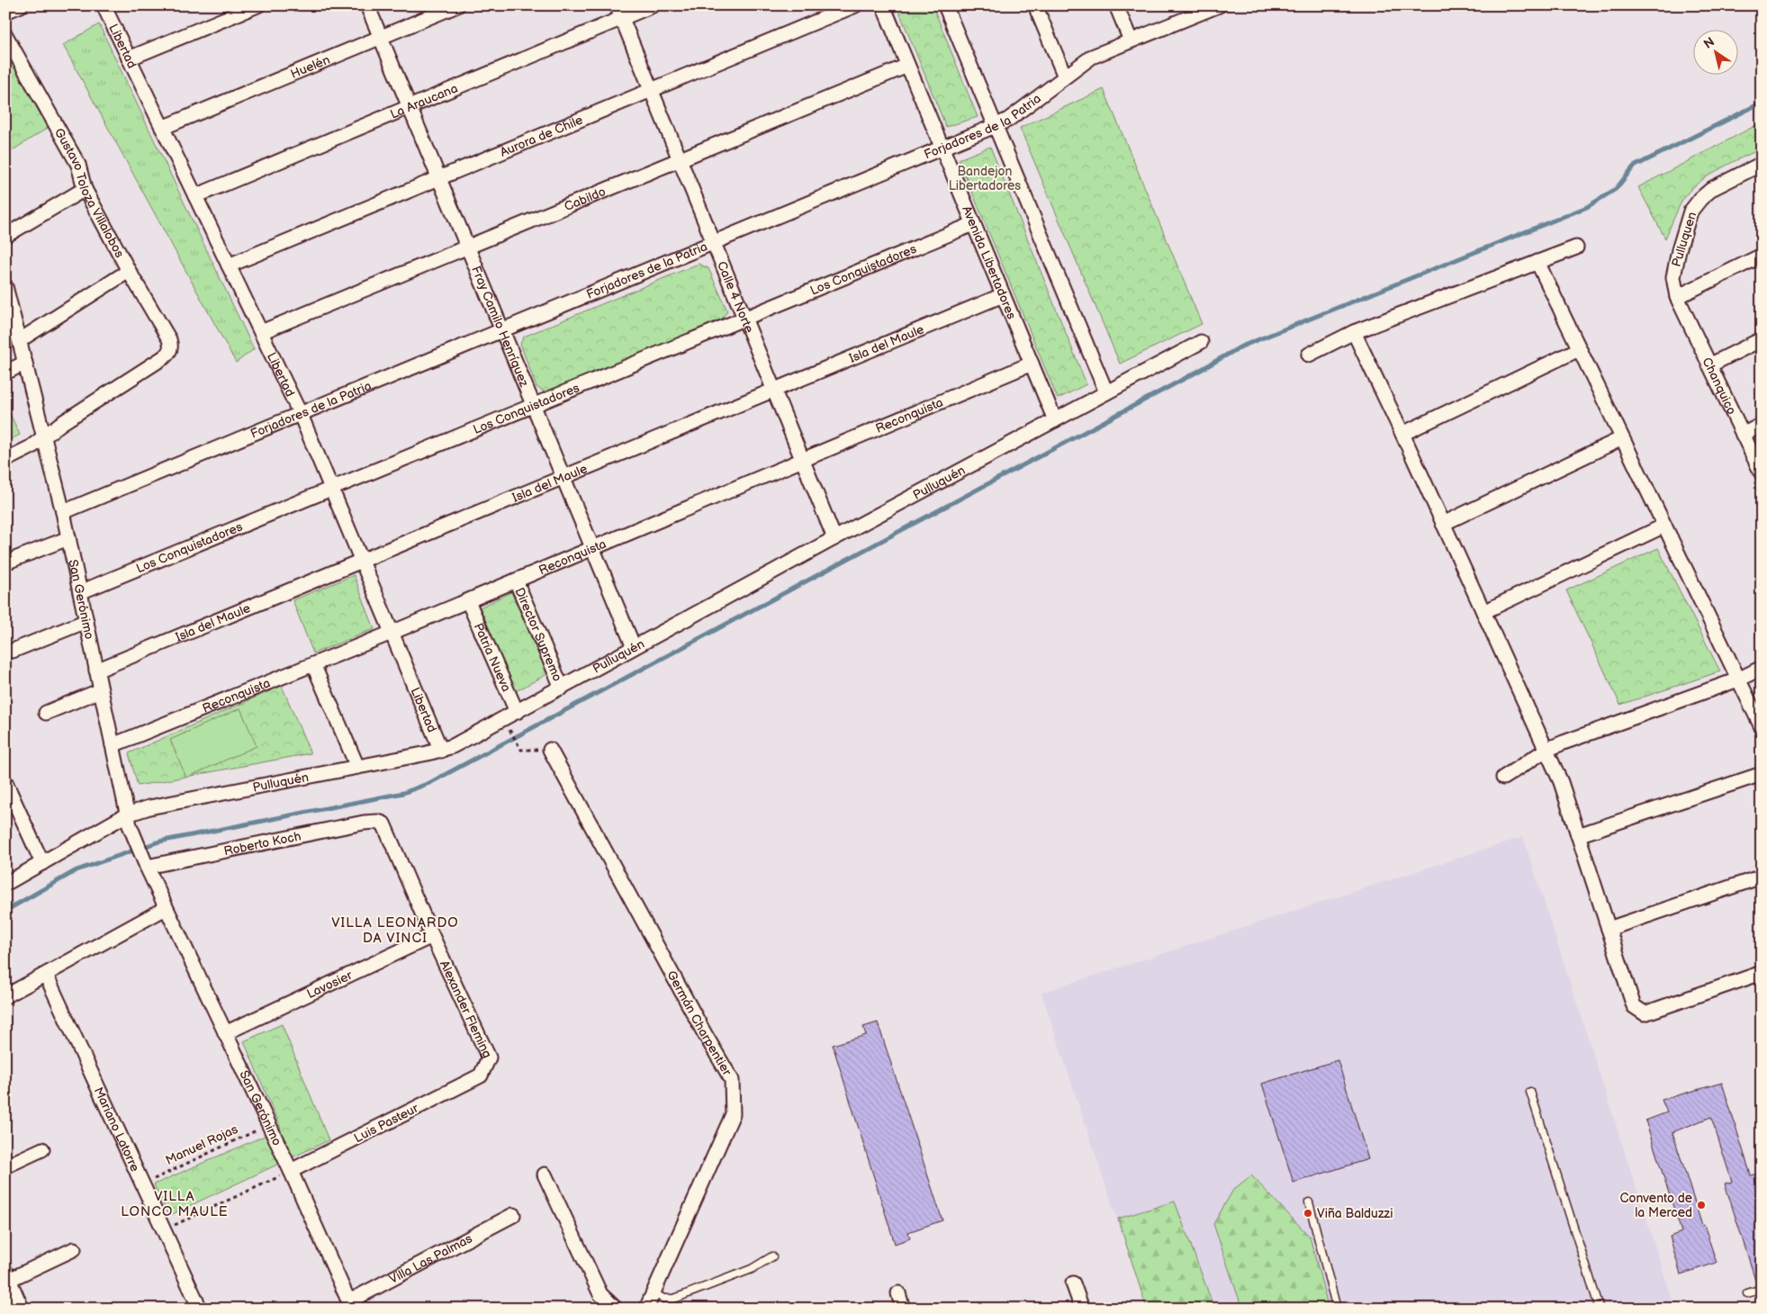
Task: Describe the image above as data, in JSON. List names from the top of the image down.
{
  "streets": {
    "street": [
      "Libertad",
      "Huelén",
      "La Araucana",
      "Forjadores de la Patria",
      "Aurora de Chile",
      "Gustavo Toloza Villalobos",
      "Cabildo",
      "Pulluquen",
      "Avenida Libertadores",
      "Los Conquistadores",
      "Calle 4 Norte",
      "Fray Camilo Henríquez",
      "Isla del Maule",
      "Chanquico",
      "Reconquista",
      "Pulluquén",
      "San Gerónimo",
      "Director Supremo",
      "Patria Nueva",
      "Roberto Koch",
      "Lavosier",
      "Alexander Fleming",
      "Germán Charpentier",
      "Luis Pasteur",
      "Mariano Latorre",
      "Villa Las Palmas"
    ],
    "path": ["Manuel Rojas"]
  },
  "crossings": [
    ["Libertad", "Huelén"],
    ["Libertad", "La Araucana"],
    ["Libertad", "Forjadores de la Patria"],
    ["Libertad", "Aurora de Chile"],
    ["Libertad", "Cabildo"],
    ["Libertad", "Los Conquistadores"],
    ["Libertad", "Isla del Maule"],
    ["Libertad", "Reconquista"],
    ["Libertad", "Pulluquén"],
    ["Huelén", "Fray Camilo Henríquez"],
    ["La Araucana", "Calle 4 Norte"],
    ["La Araucana", "Fray Camilo Henríquez"],
    ["Forjadores de la Patria", "Avenida Libertadores"],
    ["Forjadores de la Patria", "Calle 4 Norte"],
    ["Forjadores de la Patria", "Fray Camilo Henríquez"],
    ["Forjadores de la Patria", "San Gerónimo"],
    ["Aurora de Chile", "Calle 4 Norte"],
    ["Aurora de Chile", "Fray Camilo Henríquez"],
    ["Gustavo Toloza Villalobos", "San Gerónimo"],
    ["Cabildo", "Avenida Libertadores"],
    ["Cabildo", "Calle 4 Norte"],
    ["Cabildo", "Fray Camilo Henríquez"],
    ["Pulluquen", "Chanquico"],
    ["Avenida Libertadores", "Los Conquistadores"],
    ["Avenida Libertadores", "Isla del Maule"],
    ["Avenida Libertadores", "Reconquista"],
    ["Avenida Libertadores", "Pulluquén"],
    ["Los Conquistadores", "Calle 4 Norte"],
    ["Los Conquistadores", "Fray Camilo Henríquez"],
    ["Los Conquistadores", "San Gerónimo"],
    ["Calle 4 Norte", "Isla del Maule"],
    ["Calle 4 Norte", "Reconquista"],
    ["Calle 4 Norte", "Pulluquén"],
    ["Fray Camilo Henríquez", "Isla del Maule"],
    ["Fray Camilo Henríquez", "Reconquista"],
    ["Fray Camilo Henríquez", "Pulluquén"],
    ["Isla del Maule", "San Gerónimo"],
    ["Reconquista", "San Gerónimo"],
    ["Reconquista", "Director Supremo"],
    ["Reconquista", "Patria Nueva"],
    ["Pulluquén", "San Gerónimo"],
    ["Pulluquén", "Director Supremo"],
    ["Pulluquén", "Patria Nueva"],
    ["San Gerónimo", "Roberto Koch"],
    ["San Gerónimo", "Lavosier"],
    ["San Gerónimo", "Luis Pasteur"],
    ["San Gerónimo", "Manuel Rojas"],
    ["San Gerónimo", "Villa Las Palmas"],
    ["Roberto Koch", "Alexander Fleming"],
    ["Lavosier", "Alexander Fleming"],
    ["Alexander Fleming", "Luis Pasteur"],
    ["Mariano Latorre", "Manuel Rojas"]
  ],
  "districts": ["VILLA LEONARDO DA VINCI", "VILLA LONCO MAULE"],
  "parks": ["Bandejon Libertadores"],
  "places": ["Convento de la Merced", "Viña Balduzzi"],
  "north": "top left"
}
